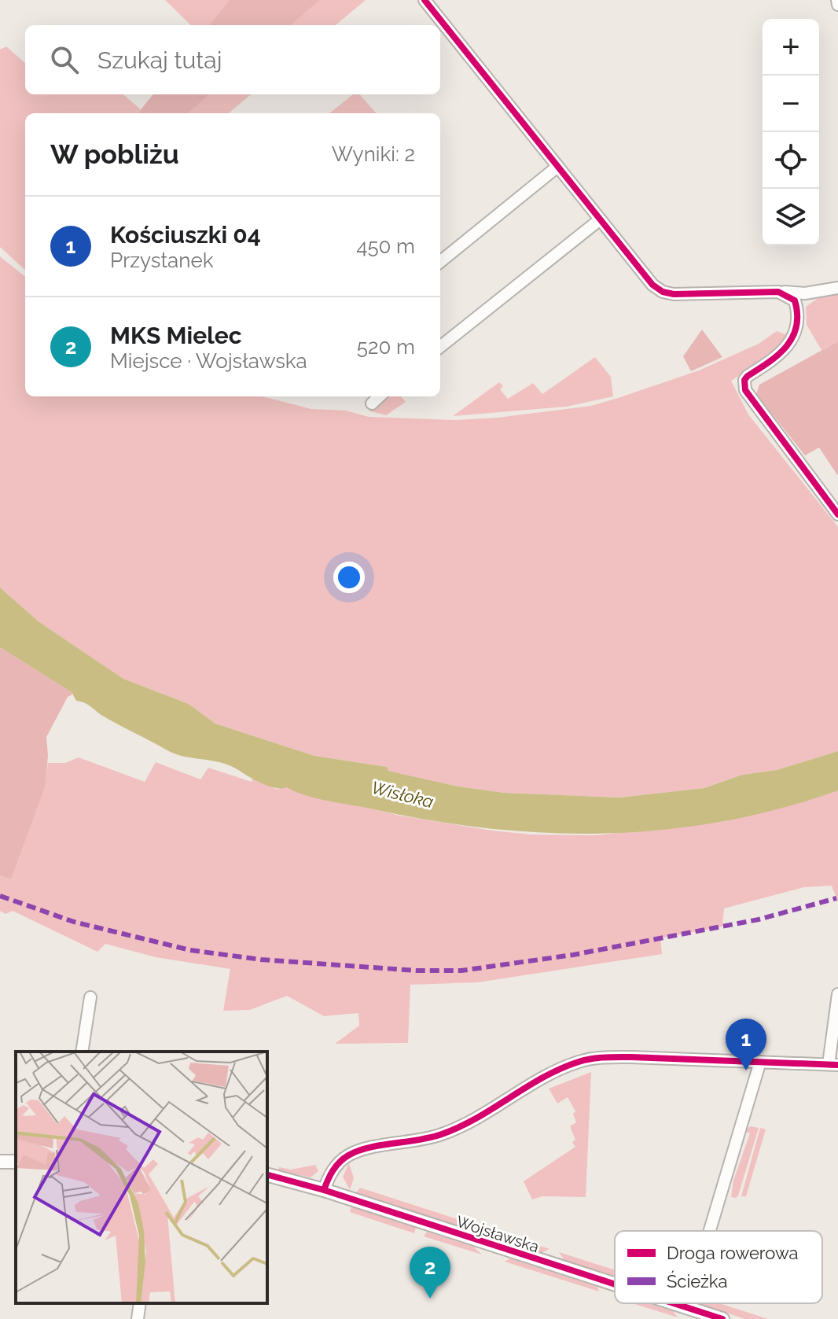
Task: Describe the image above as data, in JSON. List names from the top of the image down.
{
  "streets": {
    "street": ["Wojsławska"]
  },
  "water": ["Wisłoka"],
  "legend": ["Droga rowerowa", "Ścieżka"],
  "page": {
    "map_buttons": ["+", "−"],
    "search": "Szukaj tutaj",
    "heading": ["W pobliżu", "Wyniki: 2"],
    "list": [
      {
        "mark": "1",
        "name": "Kościuszki 04",
        "note": "Przystanek",
        "value": "450 m"
      },
      {
        "mark": "2",
        "name": "MKS Mielec",
        "note": "Miejsce · Wojsławska",
        "value": "520 m"
      }
    ],
    "pins": ["1", "2"]
  }
}
